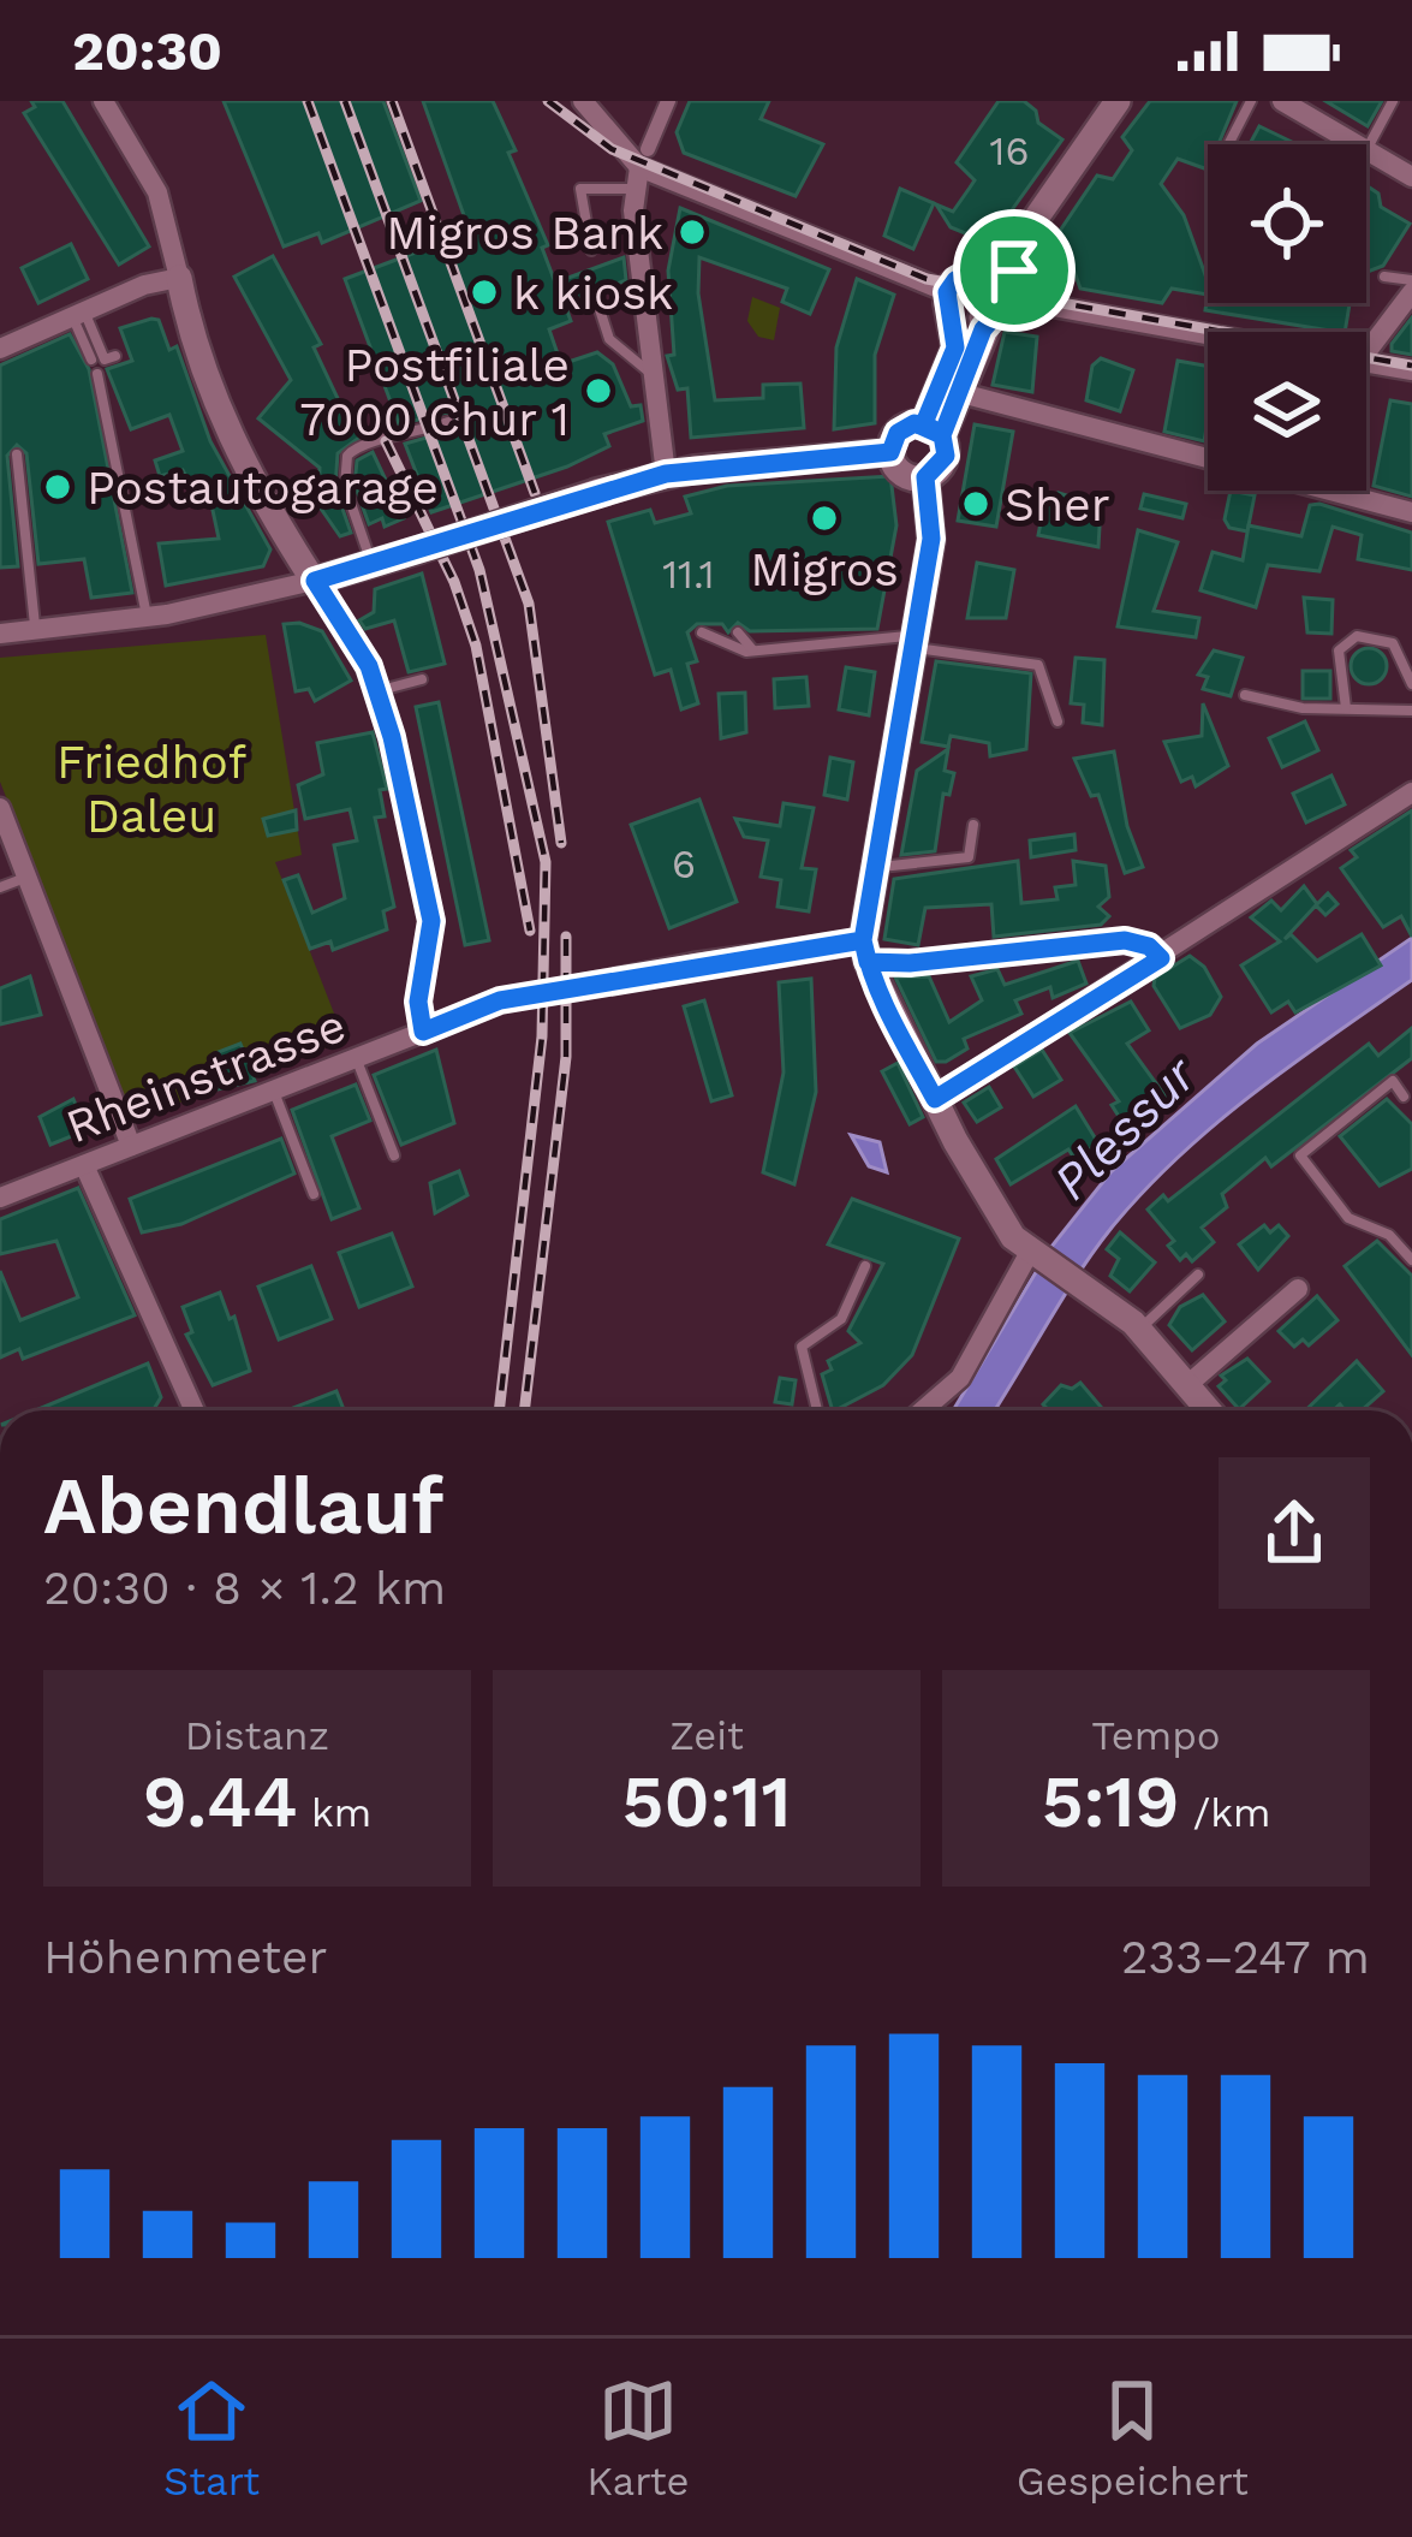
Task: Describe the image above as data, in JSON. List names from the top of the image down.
{
  "streets": {
    "street": ["Rheinstrasse"]
  },
  "water": ["Plessur"],
  "parks": ["Friedhof Daleu"],
  "places": [
    "Migros Bank",
    "k kiosk",
    "Postfiliale 7000 Chur 1",
    "Postautogarage",
    "Sher",
    "Migros"
  ],
  "house_numbers": ["16", "11.1", "6"],
  "page": {
    "status": "20:30",
    "heading": ["Abendlauf", "20:30 · 8 × 1.2 km"],
    "stats": [
      ["Distanz", "9.44 km"],
      ["Zeit", "50:11"],
      ["Tempo", "5:19 /km"]
    ],
    "chart": ["Höhenmeter", "233–247 m"],
    "tabs": ["Start", "Karte", "Gespeichert"]
  }
}
